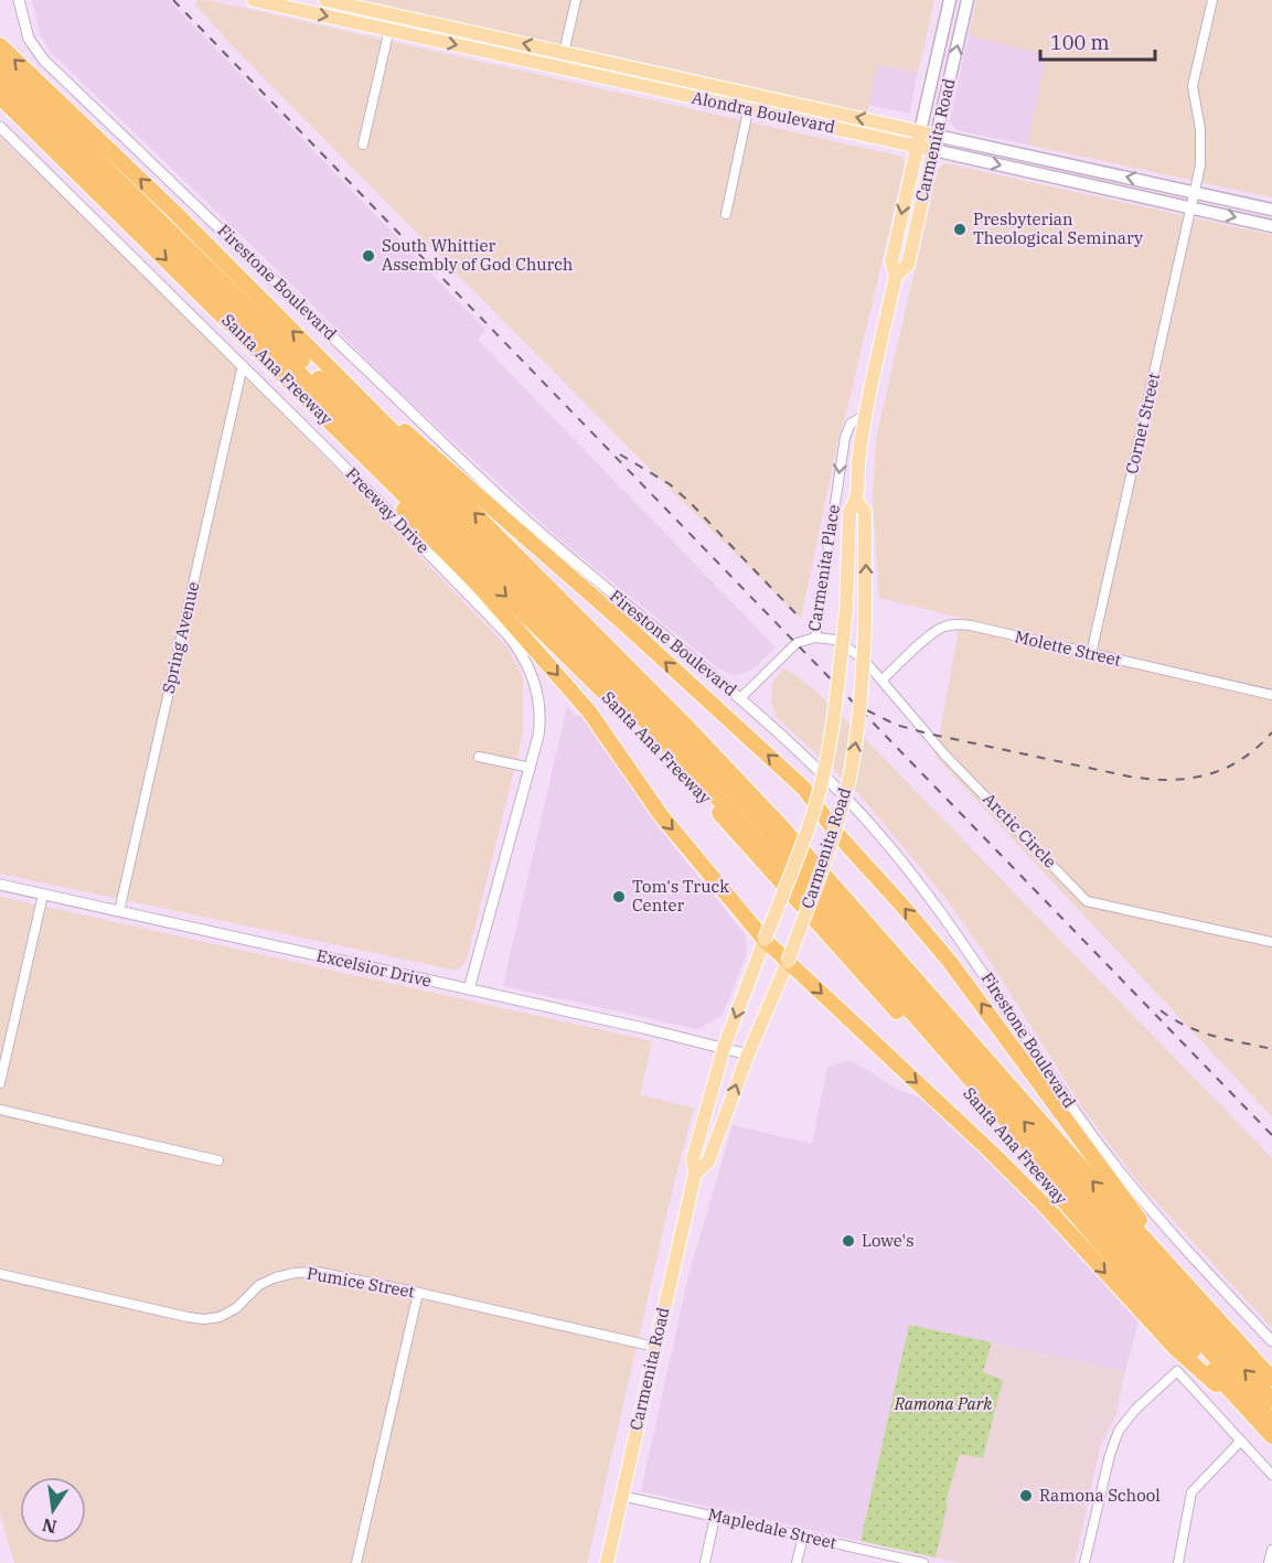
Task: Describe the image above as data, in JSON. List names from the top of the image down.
{
  "streets": {
    "highway": ["Santa Ana Freeway"],
    "main road": ["Alondra Boulevard", "Carmenita Road"],
    "street": [
      "Firestone Boulevard",
      "Cornet Street",
      "Freeway Drive",
      "Carmenita Place",
      "Spring Avenue",
      "Molette Street",
      "Arctic Circle",
      "Excelsior Drive",
      "Pumice Street",
      "Mapledale Street"
    ]
  },
  "crossings": [
    ["Alondra Boulevard", "Carmenita Road"],
    ["Alondra Boulevard", "Cornet Street"],
    ["Carmenita Road", "Carmenita Place"],
    ["Carmenita Road", "Excelsior Drive"],
    ["Carmenita Road", "Pumice Street"],
    ["Carmenita Road", "Mapledale Street"],
    ["Firestone Boulevard", "Carmenita Place"],
    ["Cornet Street", "Molette Street"],
    ["Freeway Drive", "Spring Avenue"],
    ["Freeway Drive", "Excelsior Drive"],
    ["Carmenita Place", "Arctic Circle"],
    ["Spring Avenue", "Excelsior Drive"],
    ["Molette Street", "Arctic Circle"]
  ],
  "one_way": ["Carmenita Place"],
  "parks": ["Ramona Park"],
  "places": [
    "Presbyterian Theological Seminary",
    "South Whittier Assembly of God Church",
    "Tom's Truck Center",
    "Lowe's",
    "Ramona School"
  ],
  "scale_bar": "100 m",
  "north": "bottom"
}
